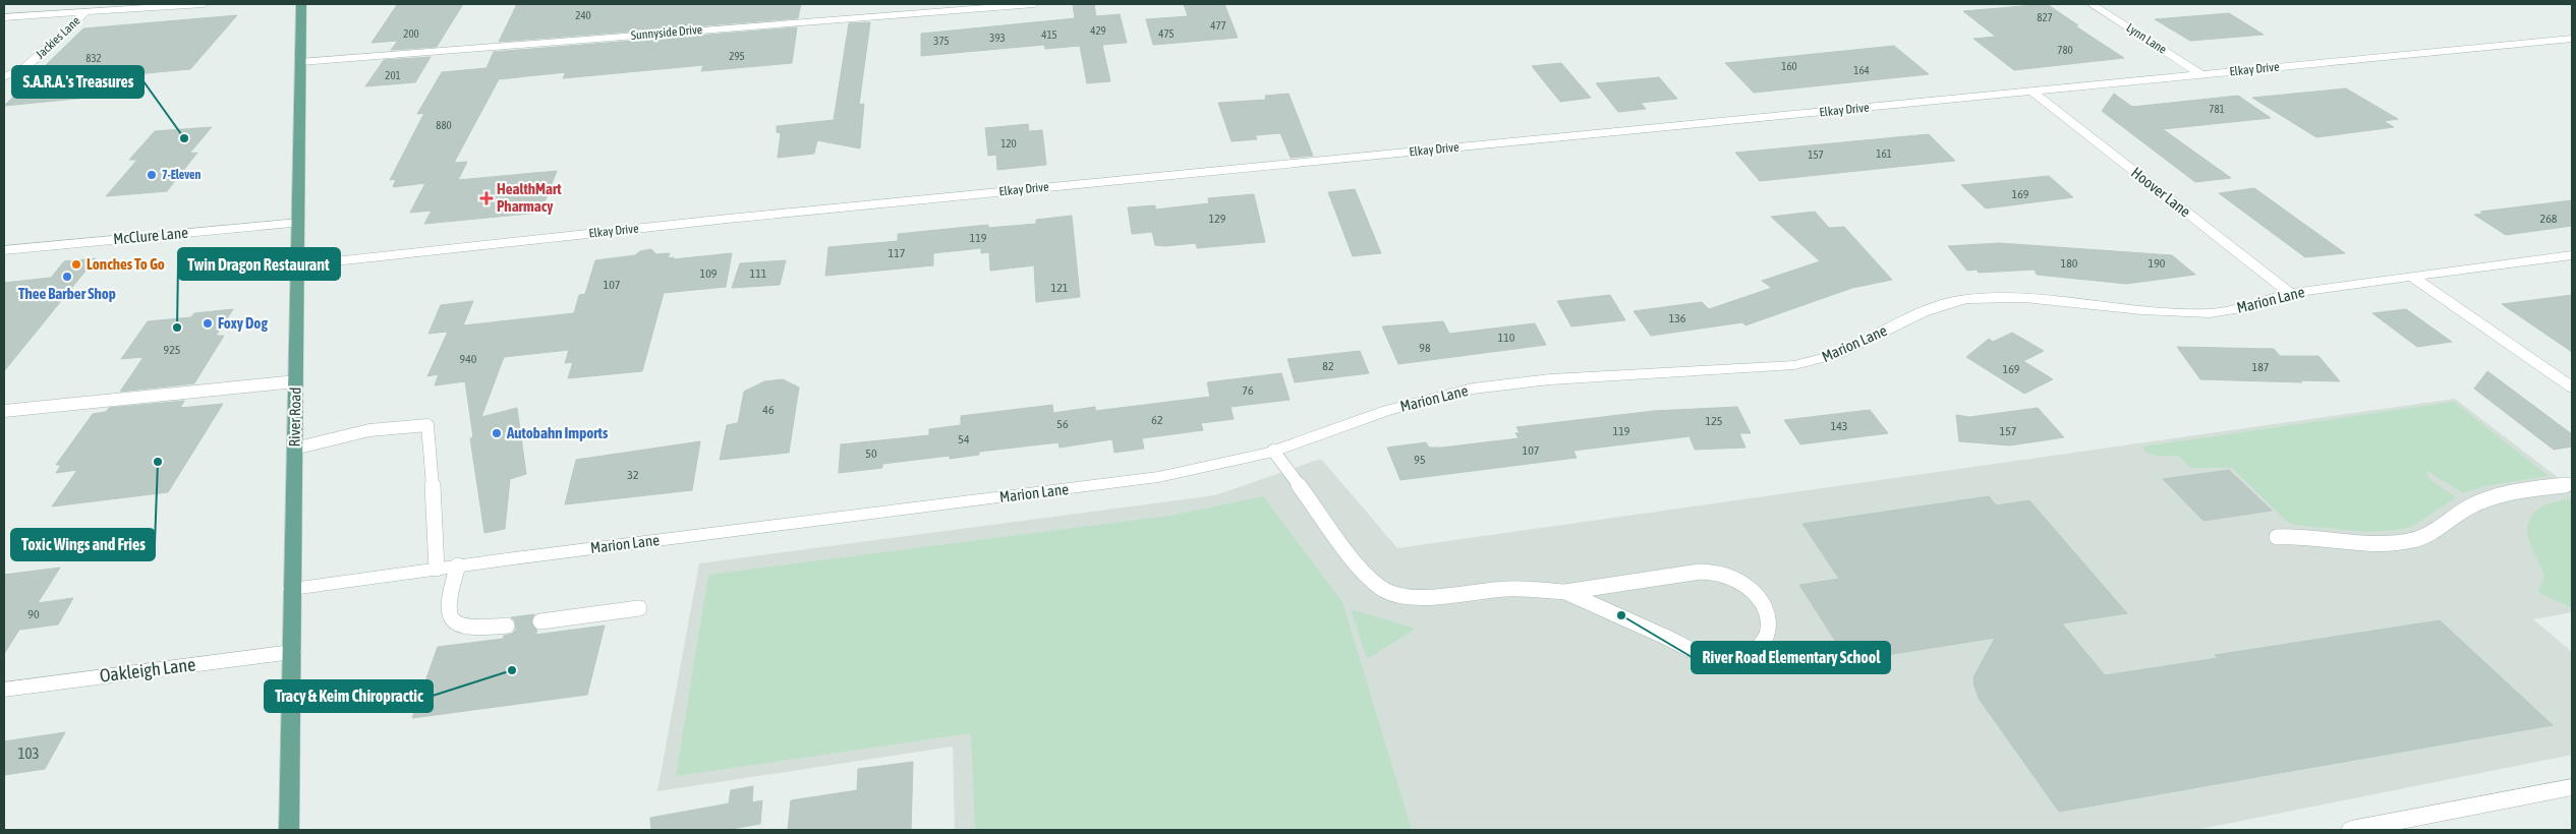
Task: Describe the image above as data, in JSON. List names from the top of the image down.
{
  "streets": {
    "main road": ["River Road"],
    "street": [
      "Sunnyside Drive",
      "Jackies Lane",
      "Lynn Lane",
      "Elkay Drive",
      "Hoover Lane",
      "McClure Lane",
      "Marion Lane",
      "Oakleigh Lane"
    ]
  },
  "crossings": [
    ["Sunnyside Drive", "River Road"],
    ["Lynn Lane", "Elkay Drive"],
    ["Elkay Drive", "Hoover Lane"],
    ["Elkay Drive", "River Road"],
    ["Hoover Lane", "Marion Lane"],
    ["McClure Lane", "River Road"],
    ["Marion Lane", "River Road"],
    ["River Road", "Oakleigh Lane"]
  ],
  "places": {
    "other": [
      "S.A.R.A.'s Treasures",
      "7-Eleven",
      "Lonches To Go",
      "Thee Barber Shop",
      "Foxy Dog",
      "Twin Dragon Restaurant",
      "Autobahn Imports",
      "Toxic Wings and Fries",
      "River Road Elementary School",
      "Tracy & Keim Chiropractic"
    ],
    "health": ["HealthMart Pharmacy"]
  },
  "house_numbers": [
    "240",
    "827",
    "477",
    "429",
    "200",
    "475",
    "415",
    "393",
    "375",
    "780",
    "295",
    "832",
    "160",
    "164",
    "201",
    "781",
    "880",
    "120",
    "161",
    "157",
    "169",
    "129",
    "268",
    "119",
    "117",
    "180",
    "190",
    "109",
    "111",
    "107",
    "121",
    "136",
    "110",
    "98",
    "925",
    "940",
    "82",
    "187",
    "169",
    "76",
    "46",
    "62",
    "125",
    "56",
    "143",
    "119",
    "157",
    "54",
    "107",
    "50",
    "95",
    "32",
    "90",
    "103"
  ]
}
